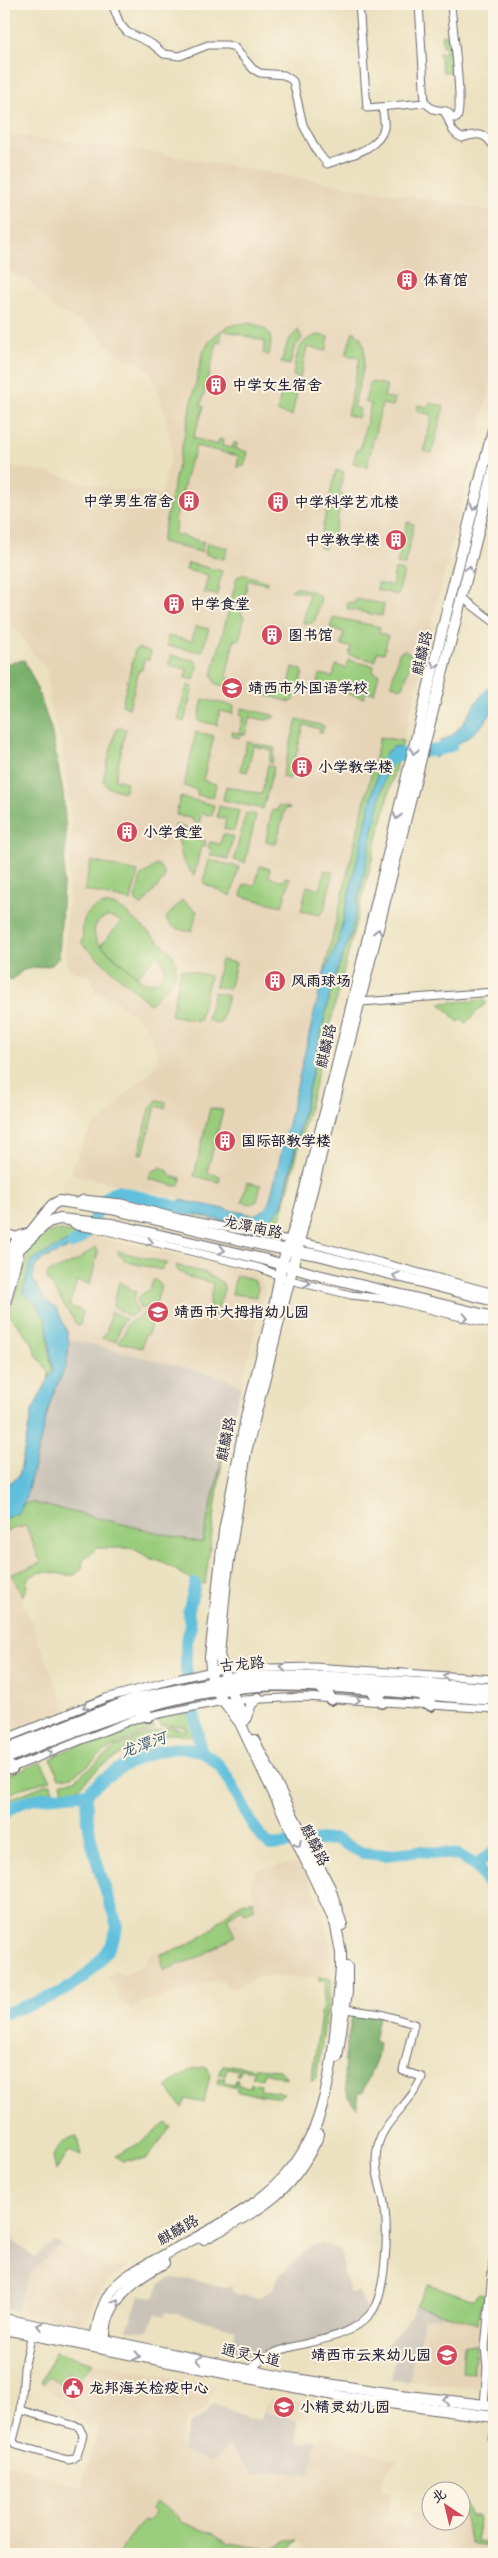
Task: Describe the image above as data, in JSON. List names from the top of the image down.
{
  "streets": {
    "main road": [
      "麒麟路",
      "龙潭南路",
      "古龙路",
      "通灵大道"
    ]
  },
  "crossings": [
    ["麒麟路", "龙潭南路"],
    ["麒麟路", "古龙路"],
    ["麒麟路", "通灵大道"]
  ],
  "water": ["龙潭河"],
  "places": {
    "building": [
      "体育馆",
      "中学女生宿舍",
      "中学男生宿舍",
      "中学科学艺术楼",
      "中学教学楼",
      "中学食堂",
      "图书馆",
      "小学教学楼",
      "小学食堂",
      "风雨球场",
      "国际部教学楼"
    ],
    "school or university": [
      "靖西市外国语学校",
      "靖西市大拇指幼儿园",
      "靖西市云来幼儿园",
      "小精灵幼儿园"
    ],
    "public building": ["龙邦海关检疫中心"]
  },
  "north": "top left"
}
